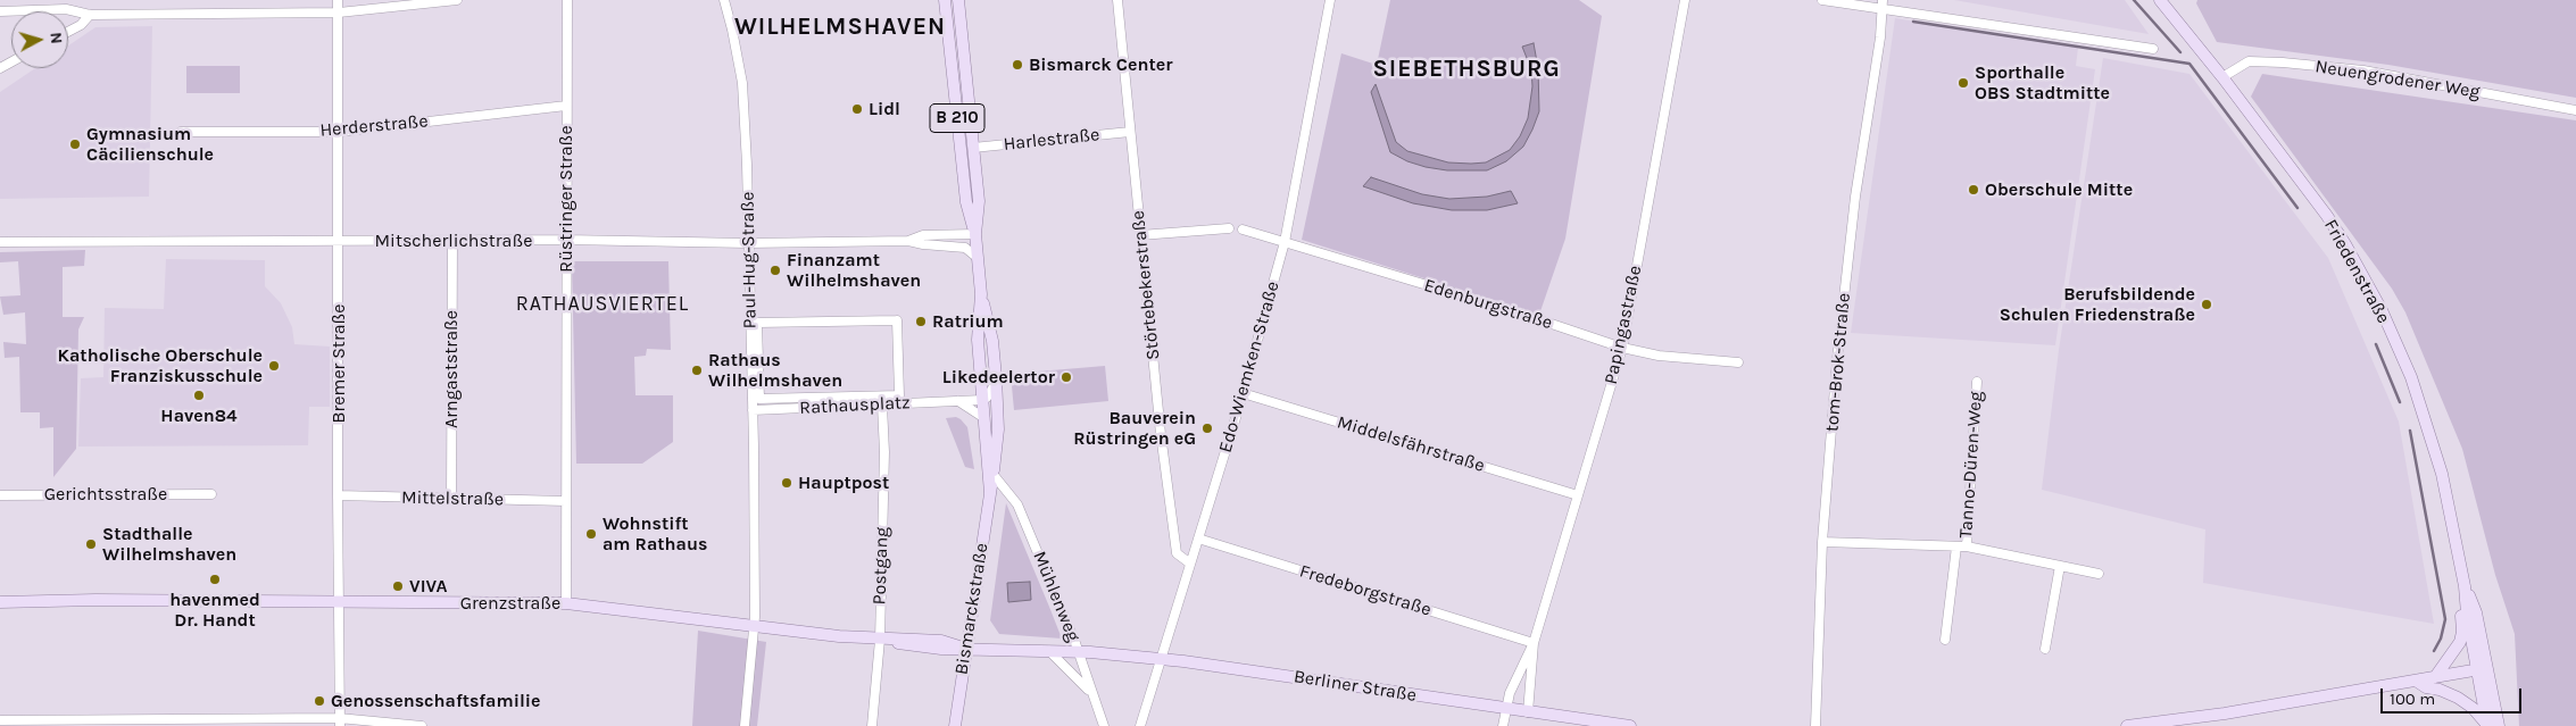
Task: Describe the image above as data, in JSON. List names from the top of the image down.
{
  "streets": {
    "main road": [
      "B 210",
      "Friedenstraße",
      "Grenzstraße",
      "Bismarckstraße",
      "Berliner Straße"
    ],
    "street": [
      "Neuengrodener Weg",
      "Herderstraße",
      "Harlestraße",
      "Rüstringer Straße",
      "Mitscherlichstraße",
      "Paul-Hug-Straße",
      "Störtebekerstraße",
      "Edenburgstraße",
      "Papingastraße",
      "tom-Brok-Straße",
      "Bremer Straße",
      "Edo-Wiemken-Straße",
      "Arngaststraße",
      "Rathausplatz",
      "Middelsfährstraße",
      "Tanno-Düren-Weg",
      "Gerichtsstraße",
      "Mittelstraße",
      "Postgang",
      "Fredeborgstraße",
      "Mühlenweg"
    ]
  },
  "crossings": [
    ["Neuengrodener Weg", "Friedenstraße"],
    ["Herderstraße", "Rüstringer Straße"],
    ["Herderstraße", "Bremer Straße"],
    ["Harlestraße", "Störtebekerstraße"],
    ["Harlestraße", "Bismarckstraße"],
    ["Rüstringer Straße", "Mitscherlichstraße"],
    ["Rüstringer Straße", "Mittelstraße"],
    ["Rüstringer Straße", "Grenzstraße"],
    ["Mitscherlichstraße", "Paul-Hug-Straße"],
    ["Mitscherlichstraße", "Bremer Straße"],
    ["Mitscherlichstraße", "Arngaststraße"],
    ["Mitscherlichstraße", "Bismarckstraße"],
    ["Paul-Hug-Straße", "Rathausplatz"],
    ["Paul-Hug-Straße", "Grenzstraße"],
    ["Störtebekerstraße", "Edo-Wiemken-Straße"],
    ["Edenburgstraße", "Papingastraße"],
    ["Edenburgstraße", "Edo-Wiemken-Straße"],
    ["Papingastraße", "Middelsfährstraße"],
    ["Papingastraße", "Fredeborgstraße"],
    ["Papingastraße", "Berliner Straße"],
    ["Bremer Straße", "Mittelstraße"],
    ["Bremer Straße", "Grenzstraße"],
    ["Edo-Wiemken-Straße", "Middelsfährstraße"],
    ["Edo-Wiemken-Straße", "Fredeborgstraße"],
    ["Edo-Wiemken-Straße", "Berliner Straße"],
    ["Arngaststraße", "Mittelstraße"],
    ["Rathausplatz", "Postgang"],
    ["Rathausplatz", "Bismarckstraße"],
    ["Postgang", "Grenzstraße"],
    ["Mühlenweg", "Bismarckstraße"],
    ["Mühlenweg", "Berliner Straße"],
    ["Grenzstraße", "Bismarckstraße"],
    ["Grenzstraße", "Berliner Straße"]
  ],
  "districts": ["WILHELMSHAVEN", "SIEBETHSBURG", "RATHAUSVIERTEL"],
  "places": [
    "Bismarck Center",
    "Sporthalle OBS Stadtmitte",
    "Lidl",
    "Gymnasium Cäcilienschule",
    "Oberschule Mitte",
    "Finanzamt Wilhelmshaven",
    "Berufsbildende Schulen Friedenstraße",
    "Ratrium",
    "Katholische Oberschule Franziskusschule",
    "Rathaus Wilhelmshaven",
    "Likedeelertor",
    "Haven84",
    "Bauverein Rüstringen eG",
    "Hauptpost",
    "Wohnstift am Rathaus",
    "Stadthalle Wilhelmshaven",
    "havenmed Dr. Handt",
    "VIVA",
    "Genossenschaftsfamilie"
  ],
  "scale_bar": "100 m",
  "north": "right"
}
